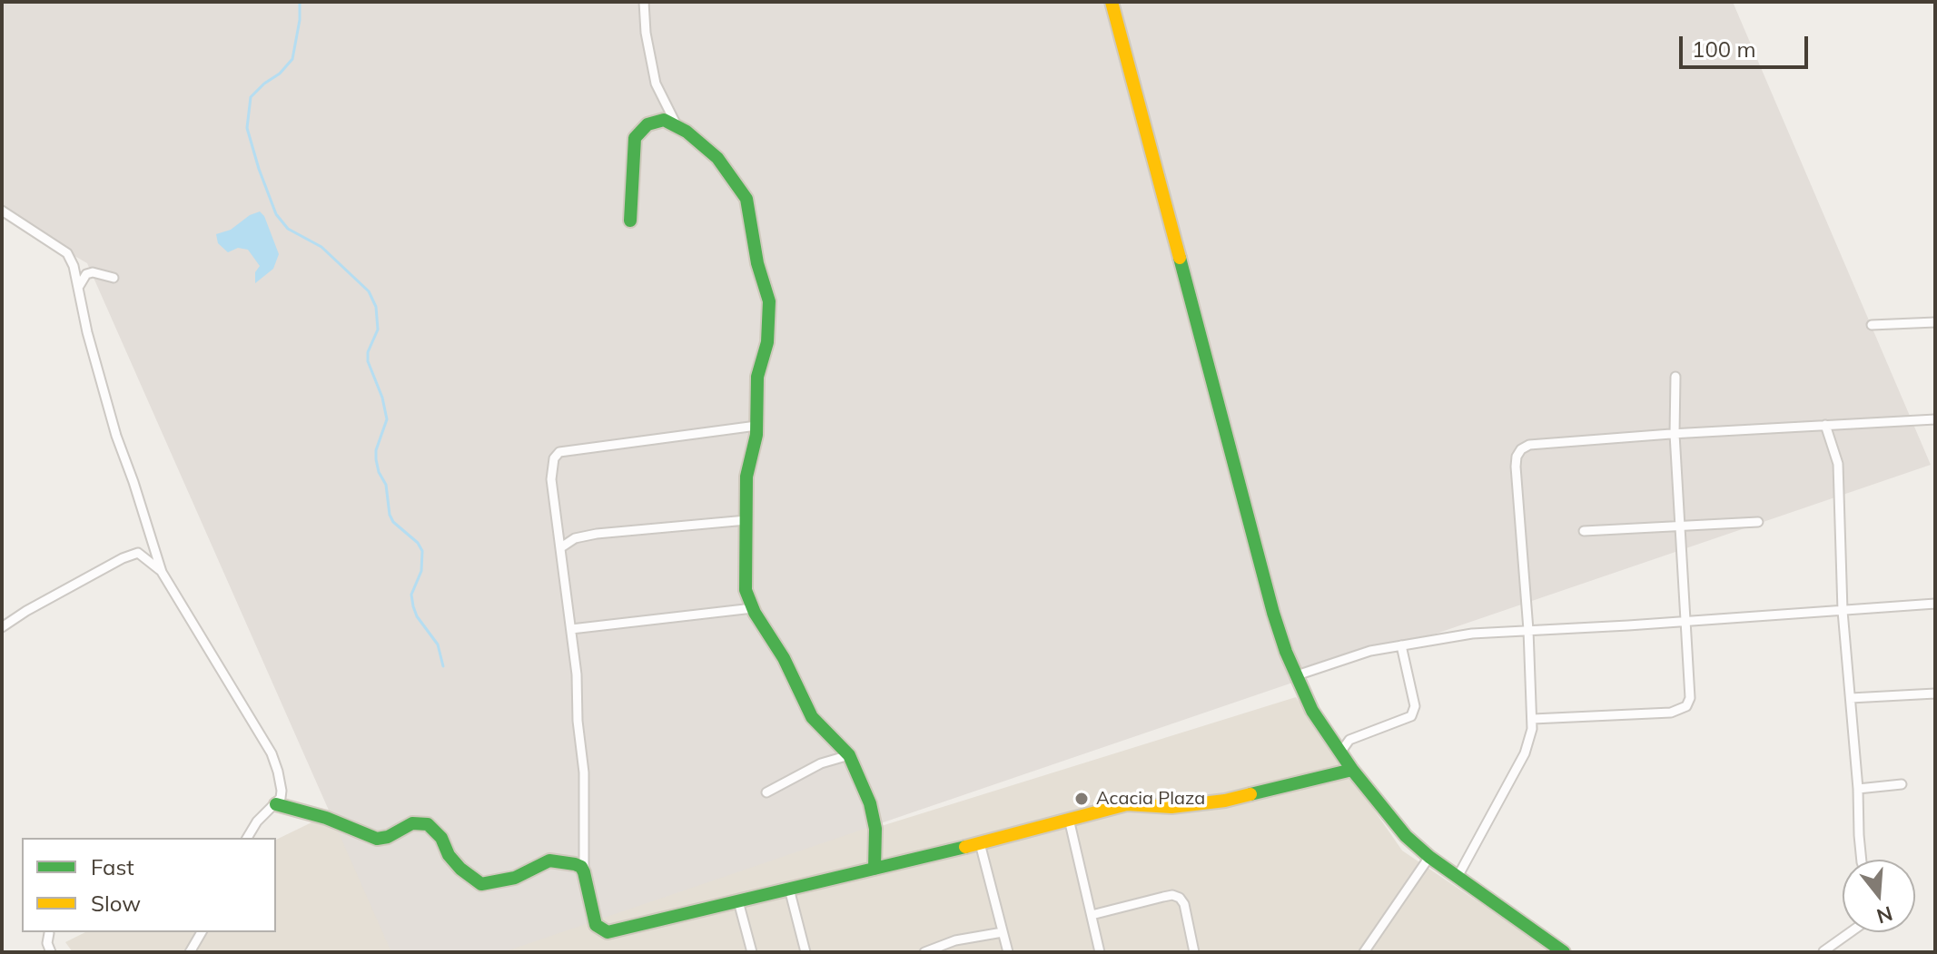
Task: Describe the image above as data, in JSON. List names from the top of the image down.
{
  "places": ["Acacia Plaza"],
  "legend": ["Fast", "Slow"],
  "scale_bar": "100 m",
  "north": "bottom"
}
